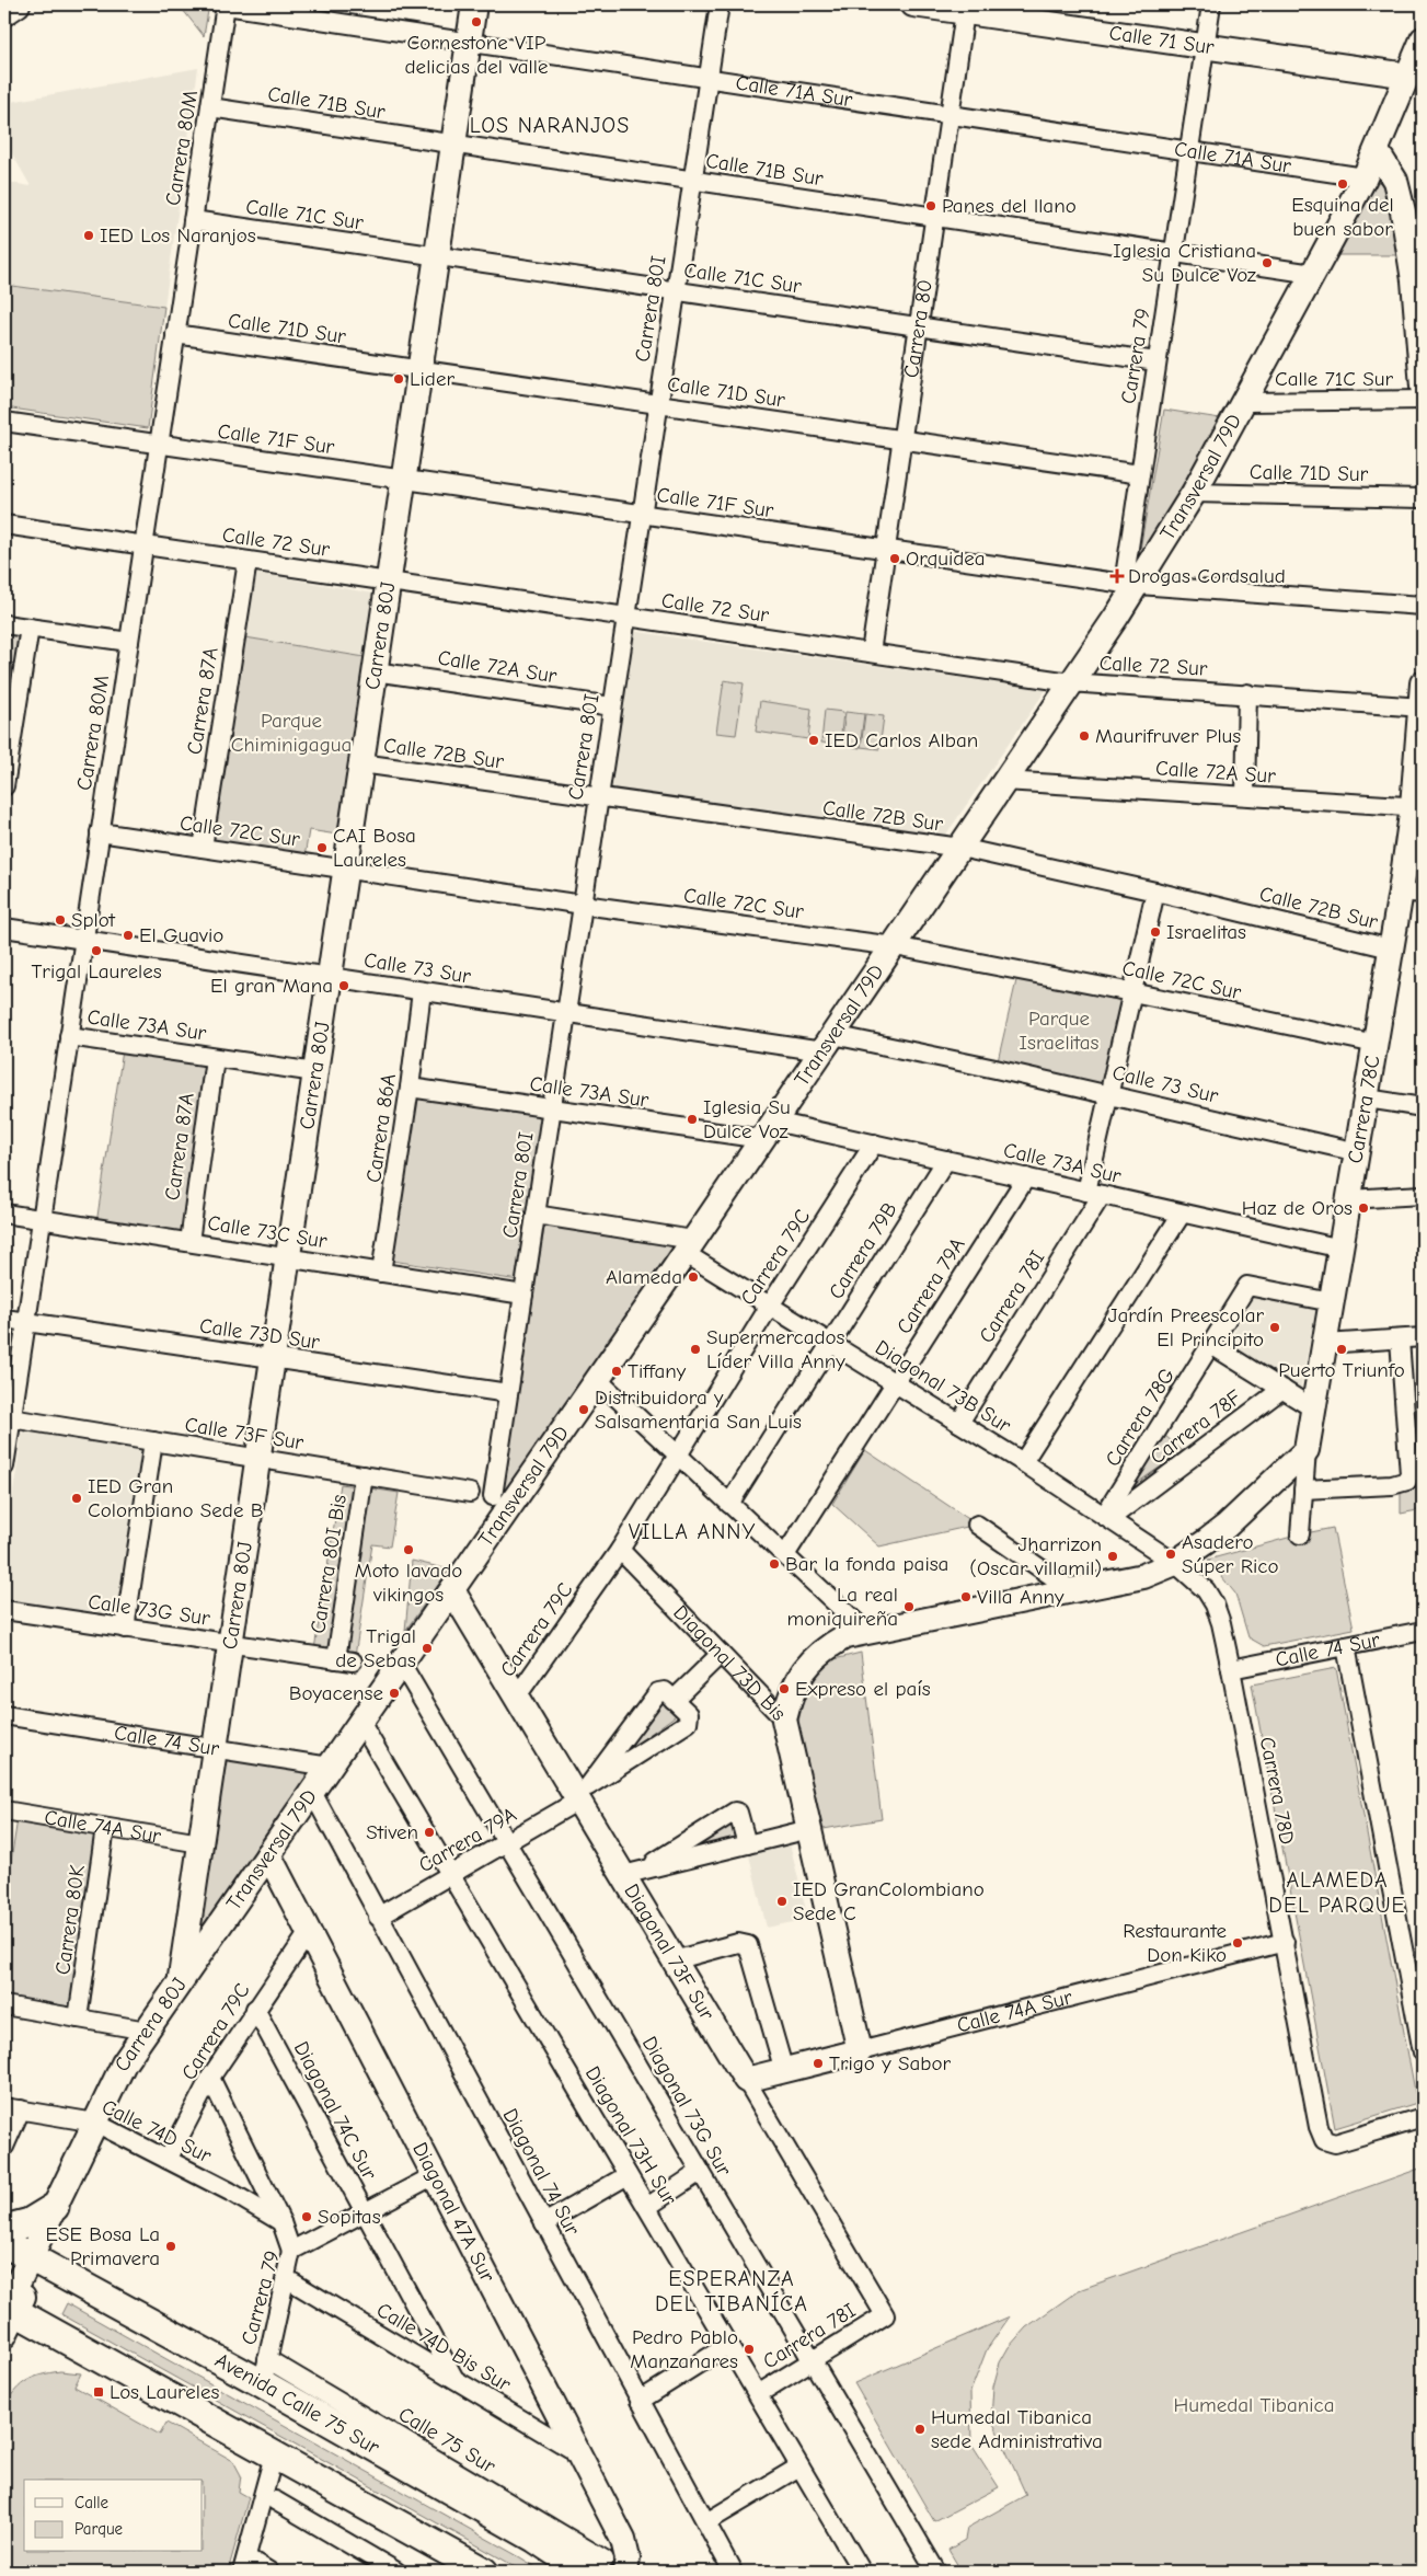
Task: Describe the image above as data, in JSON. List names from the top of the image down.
{
  "streets": {
    "main road": ["Avenida Calle 75 Sur"],
    "street": [
      "Calle 71 Sur",
      "Calle 71A Sur",
      "Calle 71B Sur",
      "Carrera 80M",
      "Calle 71C Sur",
      "Carrera 80I",
      "Calle 71D Sur",
      "Carrera 80",
      "Carrera 79",
      "Calle 71F Sur",
      "Transversal 79D",
      "Calle 72 Sur",
      "Carrera 80J",
      "Calle 72A Sur",
      "Carrera 87A",
      "Calle 72B Sur",
      "Calle 72C Sur",
      "Calle 73 Sur",
      "Calle 73A Sur",
      "Carrera 78C",
      "Carrera 86A",
      "Calle 73C Sur",
      "Carrera 79B",
      "Carrera 79C",
      "Carrera 79A",
      "Carrera 78I",
      "Calle 73D Sur",
      "Diagonal 73B Sur",
      "Carrera 78G",
      "Carrera 78F",
      "Calle 73F Sur",
      "Carrera 80I Bis",
      "Calle 73G Sur",
      "Calle 74 Sur",
      "Diagonal 73D Bis",
      "Carrera 78D",
      "Calle 74A Sur",
      "Carrera 80K",
      "Diagonal 73F Sur",
      "Diagonal 73G Sur",
      "Diagonal 74C Sur",
      "Calle 74D Sur",
      "Diagonal 73H Sur",
      "Diagonal 74 Sur",
      "Diagonal 47A Sur",
      "Calle 74D Bis Sur"
    ]
  },
  "crossings": [
    ["Calle 71 Sur", "Carrera 80"],
    ["Calle 71 Sur", "Carrera 79"],
    ["Calle 71 Sur", "Transversal 79D"],
    ["Calle 71A Sur", "Carrera 80M"],
    ["Calle 71A Sur", "Carrera 80I"],
    ["Calle 71A Sur", "Carrera 80"],
    ["Calle 71A Sur", "Carrera 79"],
    ["Calle 71A Sur", "Transversal 79D"],
    ["Calle 71A Sur", "Carrera 80J"],
    ["Calle 71B Sur", "Carrera 80M"],
    ["Calle 71B Sur", "Carrera 80I"],
    ["Calle 71B Sur", "Carrera 80"],
    ["Calle 71B Sur", "Carrera 79"],
    ["Calle 71B Sur", "Transversal 79D"],
    ["Calle 71B Sur", "Carrera 80J"],
    ["Carrera 80M", "Calle 71C Sur"],
    ["Carrera 80M", "Calle 71D Sur"],
    ["Carrera 80M", "Calle 71F Sur"],
    ["Carrera 80M", "Calle 72 Sur"],
    ["Carrera 80M", "Calle 72C Sur"],
    ["Carrera 80M", "Calle 73 Sur"],
    ["Carrera 80M", "Calle 73A Sur"],
    ["Carrera 80M", "Calle 73C Sur"],
    ["Carrera 80M", "Calle 73D Sur"],
    ["Carrera 80M", "Calle 73F Sur"],
    ["Calle 71C Sur", "Carrera 80I"],
    ["Calle 71C Sur", "Carrera 80"],
    ["Calle 71C Sur", "Carrera 79"],
    ["Calle 71C Sur", "Transversal 79D"],
    ["Calle 71C Sur", "Carrera 80J"],
    ["Carrera 80I", "Calle 71D Sur"],
    ["Carrera 80I", "Calle 71F Sur"],
    ["Carrera 80I", "Calle 72 Sur"],
    ["Carrera 80I", "Calle 72A Sur"],
    ["Carrera 80I", "Calle 72B Sur"],
    ["Carrera 80I", "Calle 72C Sur"],
    ["Carrera 80I", "Calle 73 Sur"],
    ["Carrera 80I", "Calle 73A Sur"],
    ["Carrera 80I", "Calle 73C Sur"],
    ["Carrera 80I", "Calle 73D Sur"],
    ["Carrera 80I", "Diagonal 73B Sur"],
    ["Calle 71D Sur", "Carrera 80"],
    ["Calle 71D Sur", "Carrera 79"],
    ["Calle 71D Sur", "Transversal 79D"],
    ["Calle 71D Sur", "Carrera 80J"],
    ["Carrera 80", "Calle 71F Sur"],
    ["Carrera 80", "Calle 72 Sur"],
    ["Carrera 79", "Calle 71F Sur"],
    ["Carrera 79", "Transversal 79D"],
    ["Carrera 79", "Diagonal 74C Sur"],
    ["Carrera 79", "Diagonal 47A Sur"],
    ["Carrera 79", "Calle 74D Bis Sur"],
    ["Carrera 79", "Avenida Calle 75 Sur"],
    ["Calle 71F Sur", "Transversal 79D"],
    ["Calle 71F Sur", "Carrera 80J"],
    ["Transversal 79D", "Calle 72 Sur"],
    ["Transversal 79D", "Carrera 80J"],
    ["Transversal 79D", "Calle 72A Sur"],
    ["Transversal 79D", "Calle 72B Sur"],
    ["Transversal 79D", "Calle 72C Sur"],
    ["Transversal 79D", "Calle 73 Sur"],
    ["Transversal 79D", "Calle 73A Sur"],
    ["Transversal 79D", "Diagonal 73B Sur"],
    ["Transversal 79D", "Calle 74 Sur"],
    ["Transversal 79D", "Diagonal 73F Sur"],
    ["Transversal 79D", "Diagonal 73G Sur"],
    ["Transversal 79D", "Diagonal 73H Sur"],
    ["Transversal 79D", "Diagonal 74 Sur"],
    ["Transversal 79D", "Diagonal 47A Sur"],
    ["Calle 72 Sur", "Carrera 80J"],
    ["Calle 72 Sur", "Carrera 87A"],
    ["Calle 72 Sur", "Carrera 78C"],
    ["Carrera 80J", "Calle 72A Sur"],
    ["Carrera 80J", "Calle 72B Sur"],
    ["Carrera 80J", "Calle 72C Sur"],
    ["Carrera 80J", "Calle 73 Sur"],
    ["Carrera 80J", "Calle 73A Sur"],
    ["Carrera 80J", "Calle 73C Sur"],
    ["Carrera 80J", "Calle 73D Sur"],
    ["Carrera 80J", "Calle 73F Sur"],
    ["Carrera 80J", "Calle 73G Sur"],
    ["Carrera 80J", "Calle 74 Sur"],
    ["Carrera 80J", "Calle 74A Sur"],
    ["Carrera 80J", "Calle 74D Sur"],
    ["Carrera 80J", "Avenida Calle 75 Sur"],
    ["Calle 72A Sur", "Carrera 78C"],
    ["Carrera 87A", "Calle 72C Sur"],
    ["Carrera 87A", "Calle 73A Sur"],
    ["Carrera 87A", "Calle 73C Sur"],
    ["Calle 72B Sur", "Carrera 78C"],
    ["Calle 72C Sur", "Carrera 78C"],
    ["Calle 73 Sur", "Carrera 78C"],
    ["Calle 73 Sur", "Carrera 86A"],
    ["Calle 73A Sur", "Carrera 78C"],
    ["Calle 73A Sur", "Carrera 86A"],
    ["Calle 73A Sur", "Carrera 79B"],
    ["Calle 73A Sur", "Carrera 79C"],
    ["Calle 73A Sur", "Carrera 79A"],
    ["Calle 73A Sur", "Carrera 78I"],
    ["Carrera 78C", "Carrera 78G"],
    ["Carrera 86A", "Calle 73C Sur"],
    ["Carrera 79B", "Diagonal 73B Sur"],
    ["Carrera 79C", "Diagonal 73B Sur"],
    ["Carrera 79C", "Diagonal 73D Bis"],
    ["Carrera 79C", "Diagonal 73F Sur"],
    ["Carrera 79C", "Diagonal 74C Sur"],
    ["Carrera 79C", "Calle 74D Sur"],
    ["Carrera 79C", "Diagonal 47A Sur"],
    ["Carrera 79A", "Diagonal 73B Sur"],
    ["Carrera 79A", "Diagonal 73F Sur"],
    ["Carrera 79A", "Diagonal 73G Sur"],
    ["Carrera 79A", "Diagonal 73H Sur"],
    ["Carrera 79A", "Diagonal 74 Sur"],
    ["Carrera 78I", "Diagonal 73B Sur"],
    ["Carrera 78I", "Diagonal 73F Sur"],
    ["Carrera 78I", "Diagonal 73G Sur"],
    ["Carrera 78I", "Diagonal 73H Sur"],
    ["Diagonal 73B Sur", "Carrera 78G"],
    ["Diagonal 73B Sur", "Carrera 78F"],
    ["Diagonal 73B Sur", "Carrera 78D"],
    ["Carrera 78G", "Carrera 78F"],
    ["Calle 73F Sur", "Carrera 80I Bis"],
    ["Carrera 80I Bis", "Calle 73G Sur"],
    ["Calle 74 Sur", "Carrera 78D"],
    ["Diagonal 73D Bis", "Calle 74A Sur"],
    ["Carrera 78D", "Calle 74A Sur"],
    ["Calle 74A Sur", "Carrera 80K"],
    ["Calle 74A Sur", "Diagonal 73F Sur"],
    ["Diagonal 74C Sur", "Calle 74D Bis Sur"],
    ["Diagonal 47A Sur", "Calle 74D Bis Sur"],
    ["Diagonal 47A Sur", "Avenida Calle 75 Sur"]
  ],
  "districts": [
    "LOS NARANJOS",
    "VILLA ANNY",
    "ALAMEDA DEL PARQUE",
    "ESPERANZA DEL TIBANÍCA"
  ],
  "parks": ["Parque Chiminigagua", "Parque Israelitas", "Humedal Tibanica"],
  "places": {
    "other": [
      "Cornestone VIP delicias del valle",
      "Esquina del buen sabor",
      "Panes del llano",
      "IED Los Naranjos",
      "Iglesia Cristiana Su Dulce Voz",
      "Lider",
      "Orquidea",
      "Maurifruver Plus",
      "IED Carlos Alban",
      "CAI Bosa Laureles",
      "Splot",
      "Israelitas",
      "El Guavio",
      "Trigal Laureles",
      "El gran Mana",
      "Iglesia Su Dulce Voz",
      "Haz de Oros",
      "Alameda",
      "Jardín Preescolar El Principito",
      "Supermercados Líder Villa Anny",
      "Puerto Triunfo",
      "Tiffany",
      "Distribuidora y Salsamentaria San Luis",
      "IED Gran Colombiano Sede B",
      "Moto lavado vikingos",
      "Asadero Súper Rico",
      "Jharrizon (Oscar villamil)",
      "Bar la fonda paisa",
      "Villa Anny",
      "La real moniquireña",
      "Trigal de Sebas",
      "Expreso el país",
      "Boyacense",
      "Stiven",
      "IED GranColombiano Sede C",
      "Restaurante Don Kiko",
      "Trigo y Sabor",
      "Sopitas",
      "ESE Bosa La Primavera",
      "Pedro Pablo Manzanares",
      "Humedal Tibanica sede Administrativa"
    ],
    "health": ["Drogas Cordsalud"],
    "transit": ["Los Laureles"]
  },
  "legend": ["Calle", "Parque"]
}
